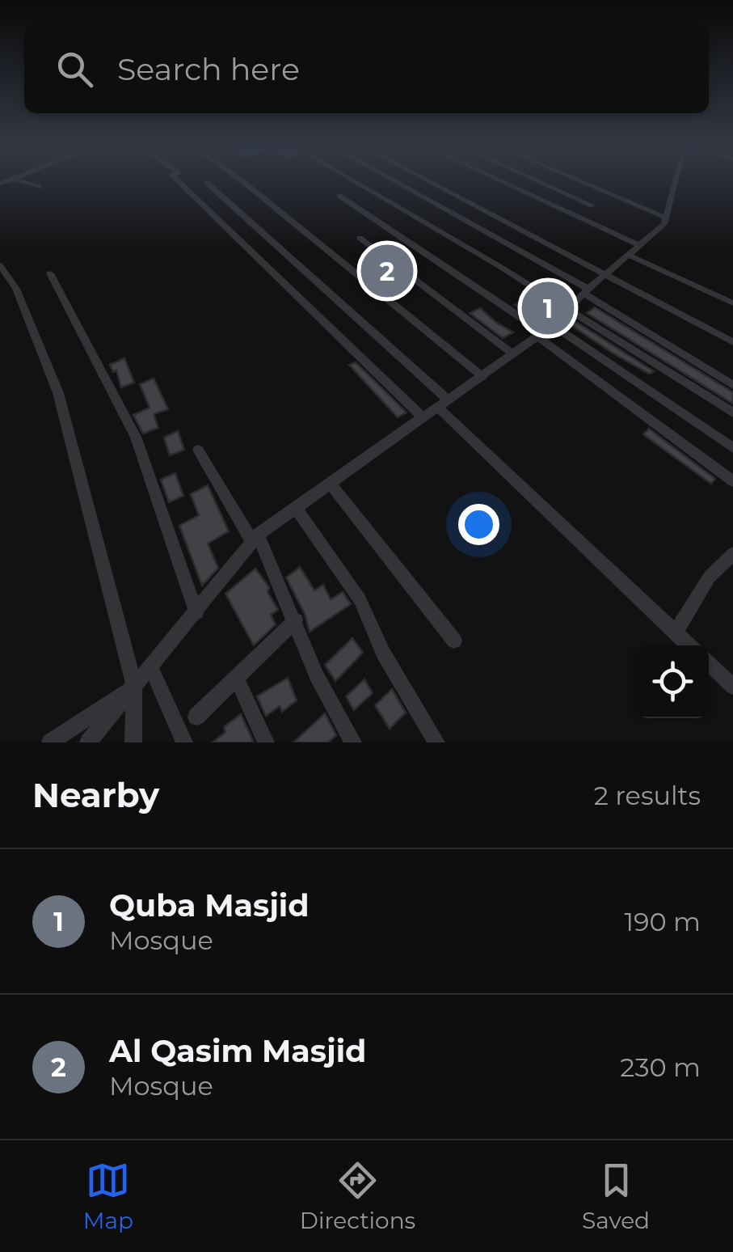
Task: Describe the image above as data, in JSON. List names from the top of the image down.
{
  "page": {
    "search": "Search here",
    "pins": ["2", "1"],
    "heading": ["Nearby", "2 results"],
    "list": [
      {
        "mark": "1",
        "name": "Quba Masjid",
        "note": "Mosque",
        "value": "190 m"
      },
      {
        "mark": "2",
        "name": "Al Qasim Masjid",
        "note": "Mosque",
        "value": "230 m"
      }
    ],
    "nav": ["Map", "Directions", "Saved"]
  }
}
